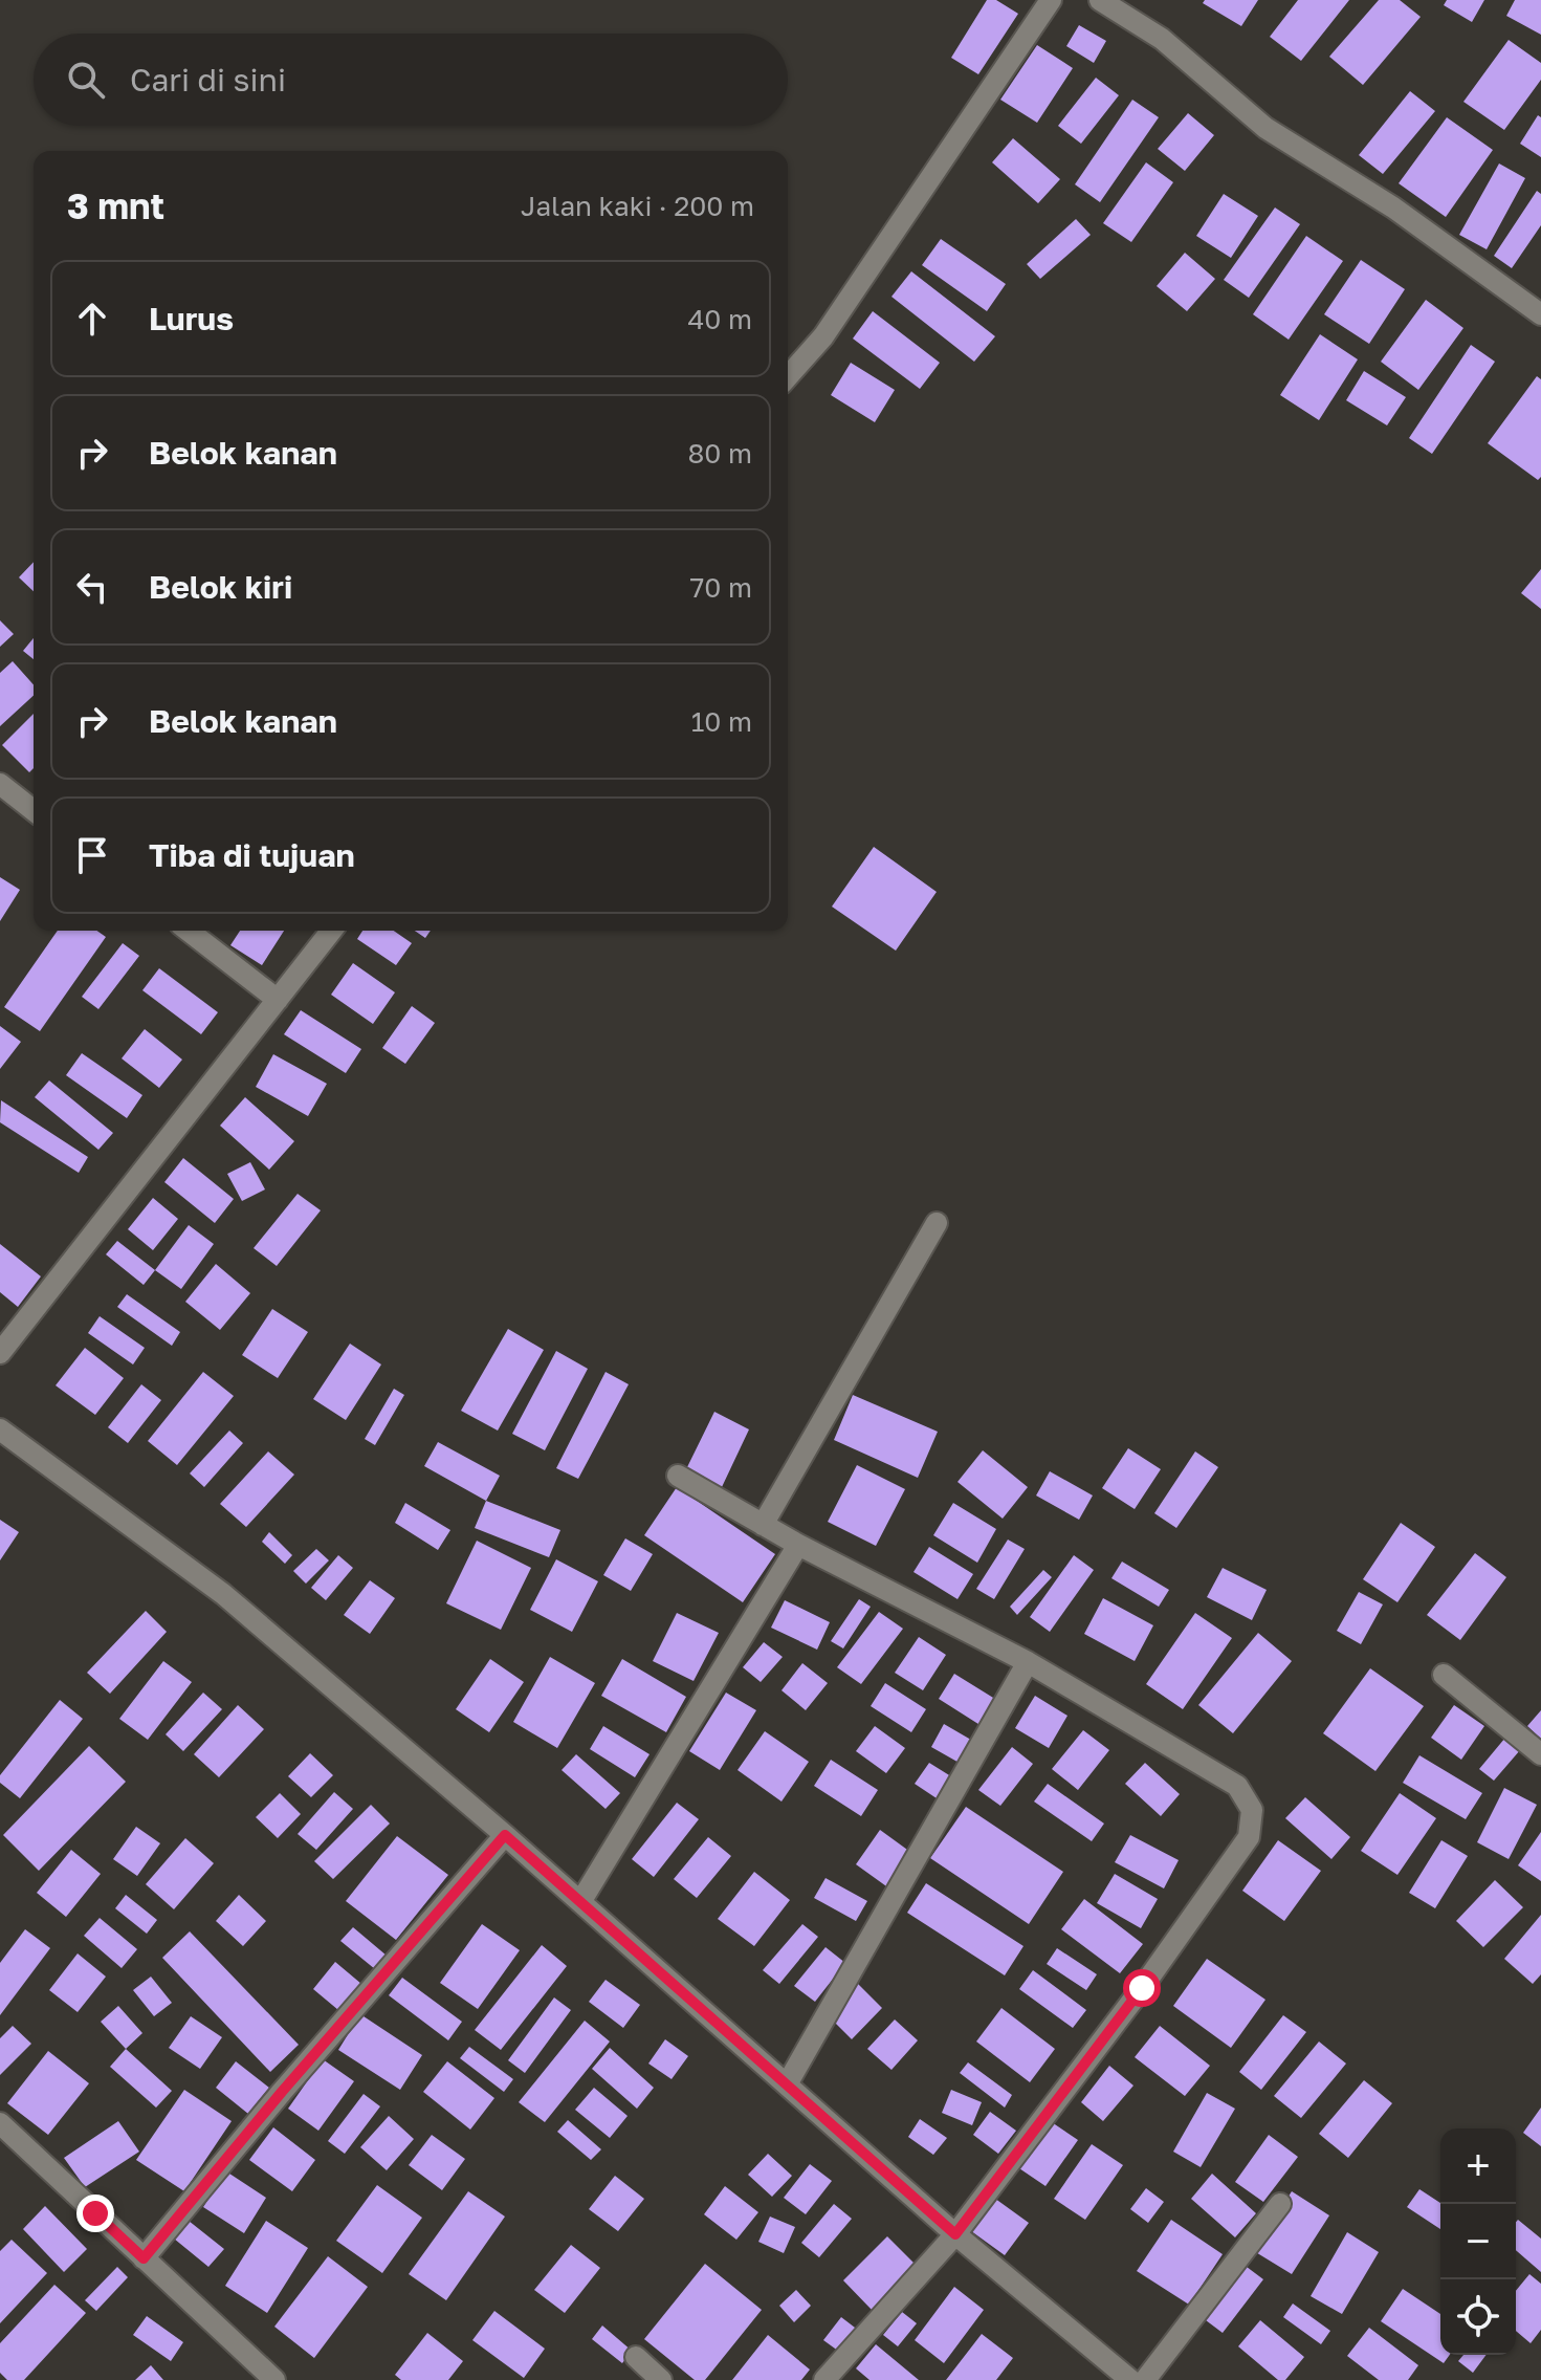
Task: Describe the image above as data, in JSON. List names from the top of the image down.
{
  "page": {
    "search": "Cari di sini",
    "heading": ["3 mnt", "Jalan kaki · 200 m"],
    "list": [
      ["Lurus", "40 m"],
      ["Belok kanan", "80 m"],
      ["Belok kiri", "70 m"],
      ["Belok kanan", "10 m"],
      "Tiba di tujuan"
    ],
    "map_buttons": ["+", "−"]
  }
}
